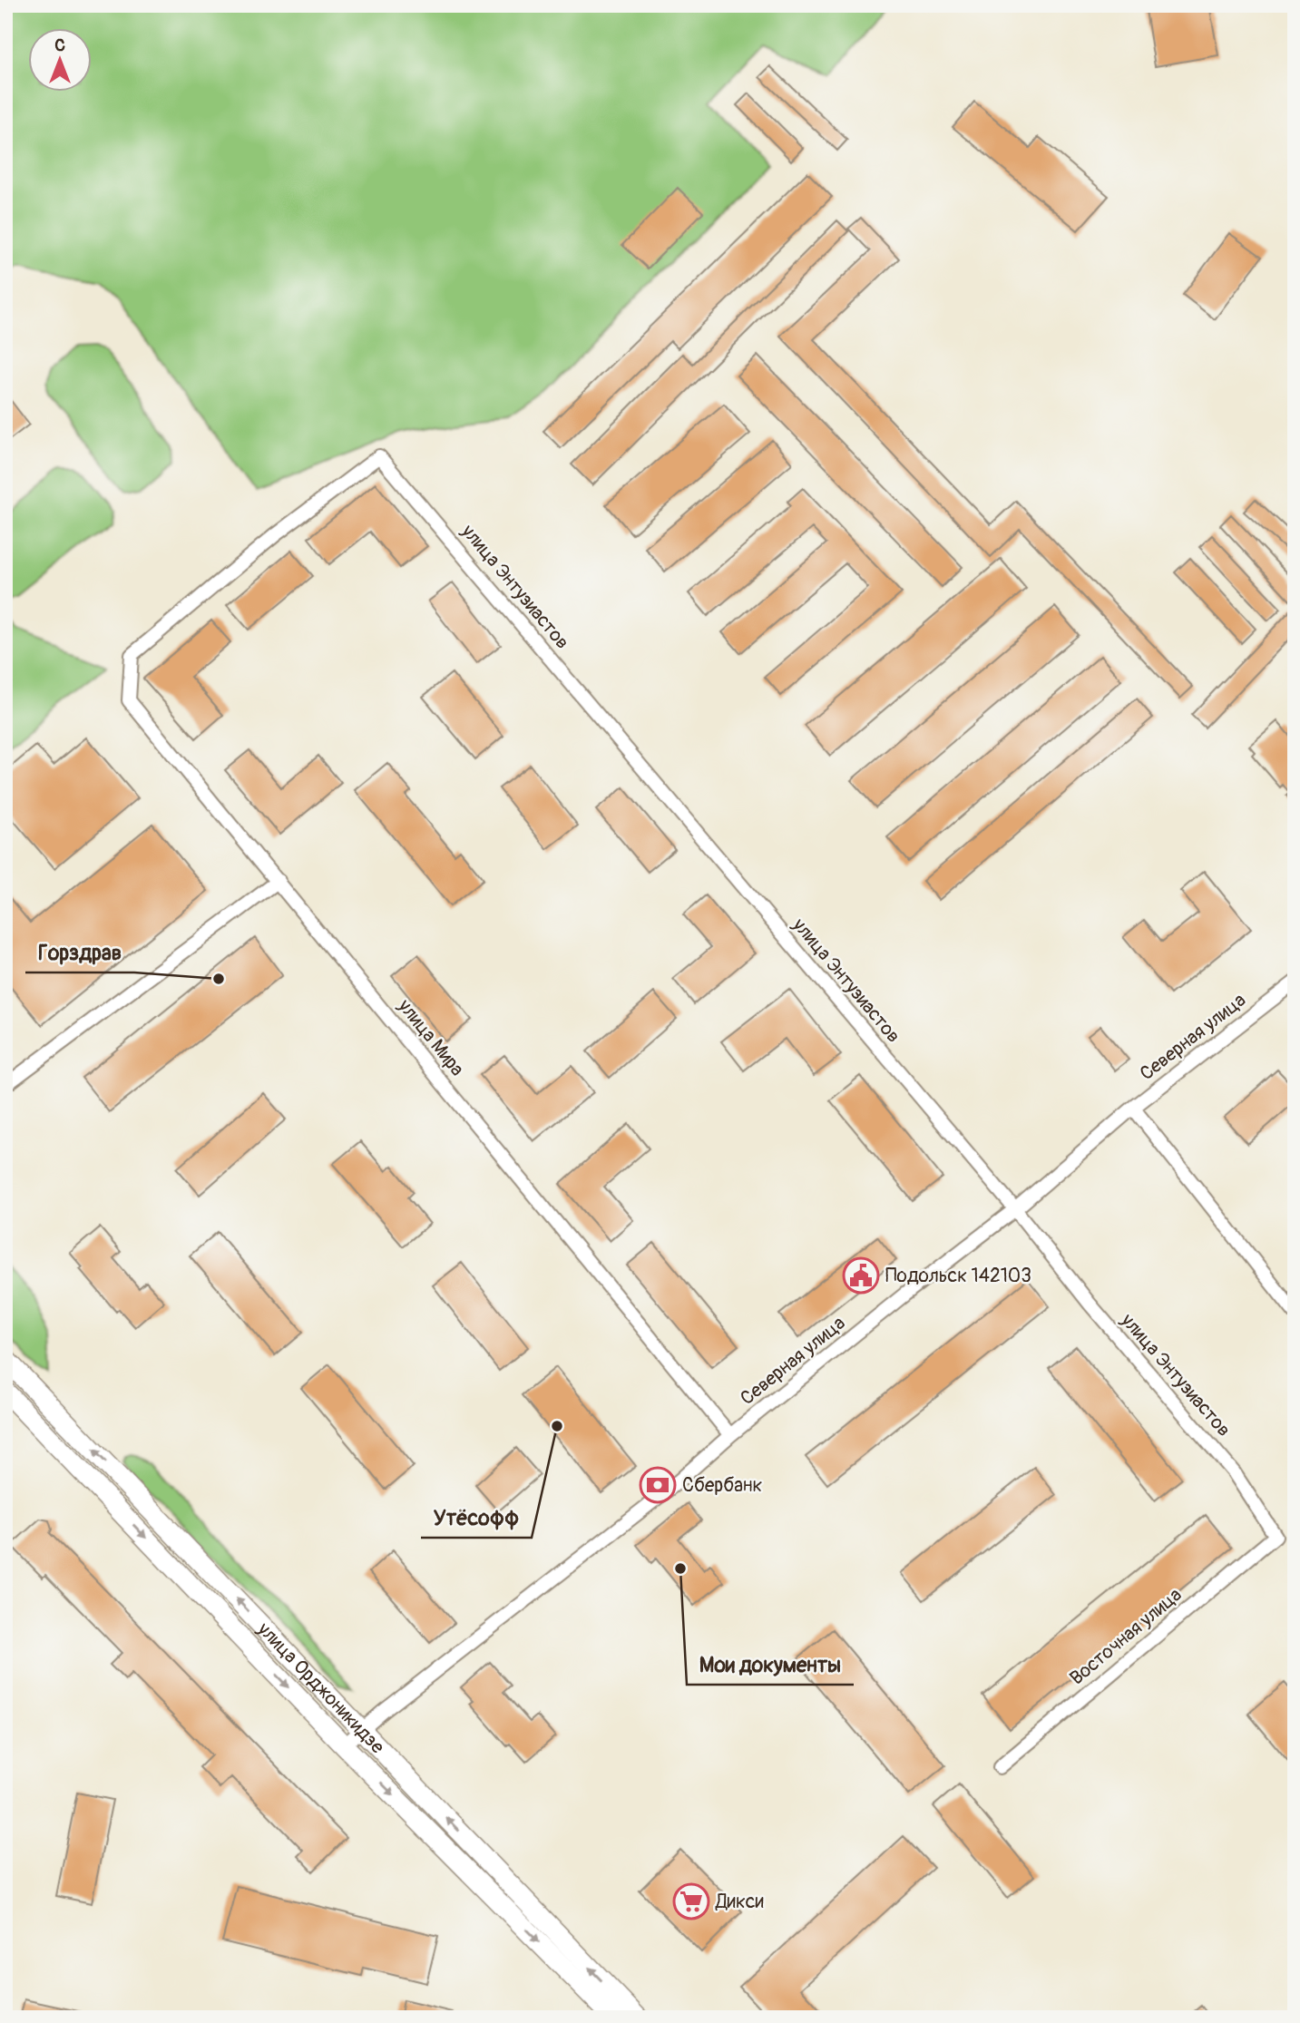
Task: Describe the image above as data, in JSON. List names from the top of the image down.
{
  "streets": {
    "main road": ["улица Орджоникидзе"],
    "street": [
      "улица Энтузиастов",
      "Северная улица",
      "улица Мира",
      "Восточная улица"
    ]
  },
  "crossings": [
    ["улица Энтузиастов", "Северная улица"],
    ["улица Энтузиастов", "улица Мира"],
    ["улица Энтузиастов", "Восточная улица"],
    ["Северная улица", "улица Мира"],
    ["Северная улица", "улица Орджоникидзе"]
  ],
  "places": {
    "other": ["Горздрав", "Утёсофф", "Мои документы"],
    "public building": ["Подольск 142103"],
    "bank": ["Сбербанк"],
    "supermarket": ["Дикси"]
  },
  "north": "top"
}
